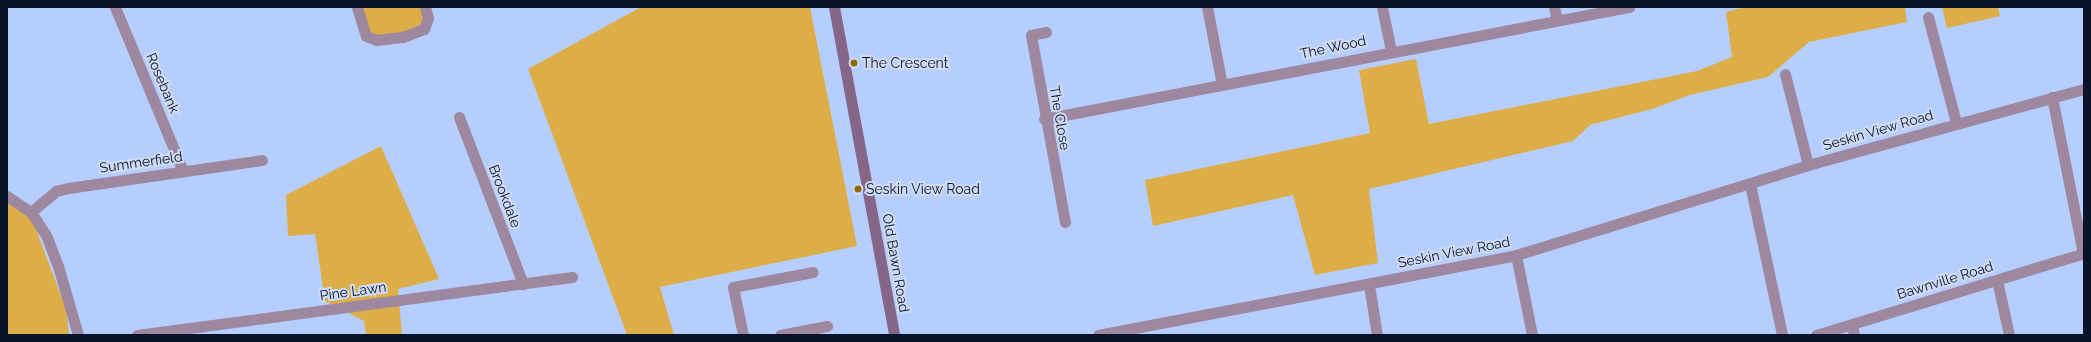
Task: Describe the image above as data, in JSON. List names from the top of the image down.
{
  "streets": {
    "main road": ["Old Bawn Road"],
    "street": [
      "The Wood",
      "Rosebank",
      "The Close",
      "Seskin View Road",
      "Summerfield",
      "Brookdale",
      "Bawnville Road",
      "Pine Lawn"
    ]
  },
  "crossings": [
    ["The Wood", "The Close"],
    ["Rosebank", "Summerfield"],
    ["Seskin View Road", "Bawnville Road"],
    ["Brookdale", "Pine Lawn"]
  ],
  "places": ["The Crescent", "Seskin View Road"]
}
